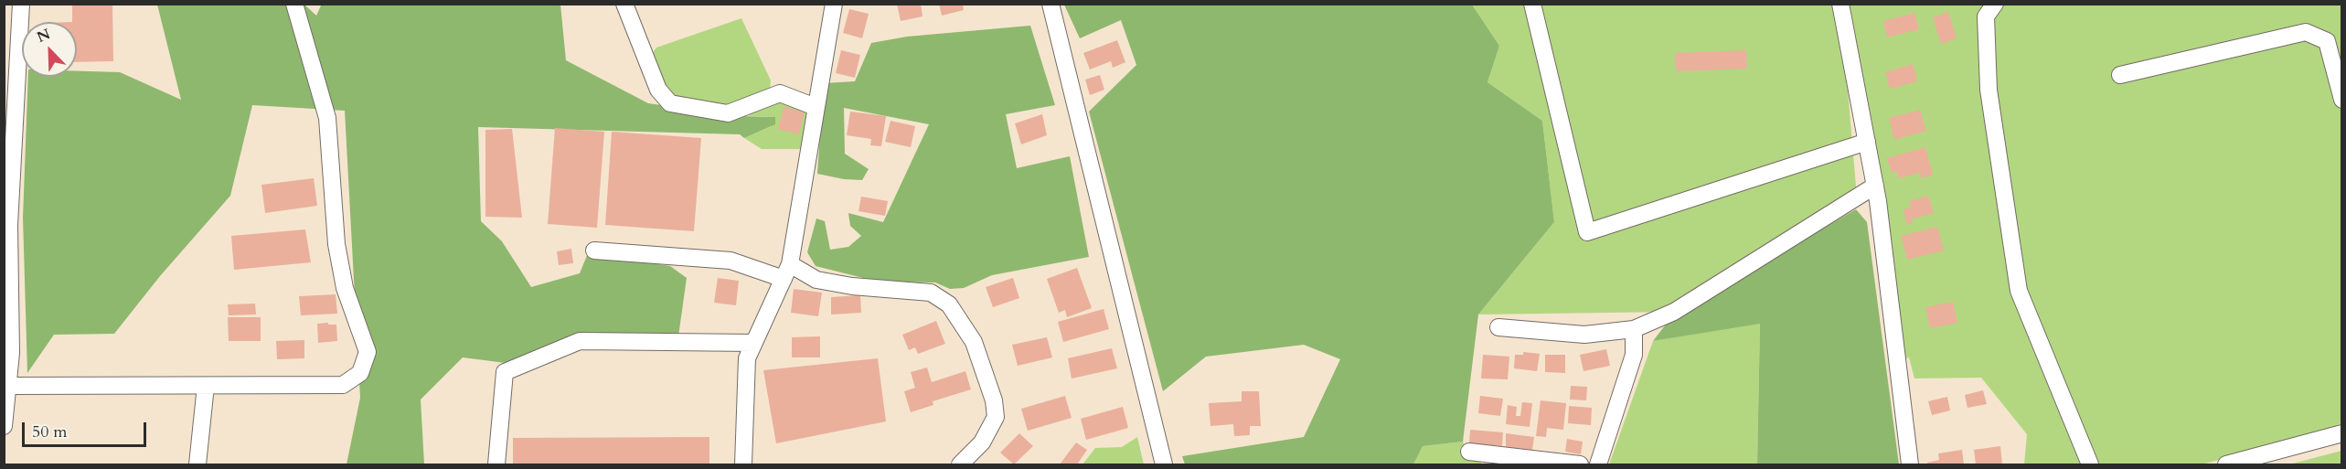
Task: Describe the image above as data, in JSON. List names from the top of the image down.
{
  "scale_bar": "50 m",
  "north": "top left"
}
